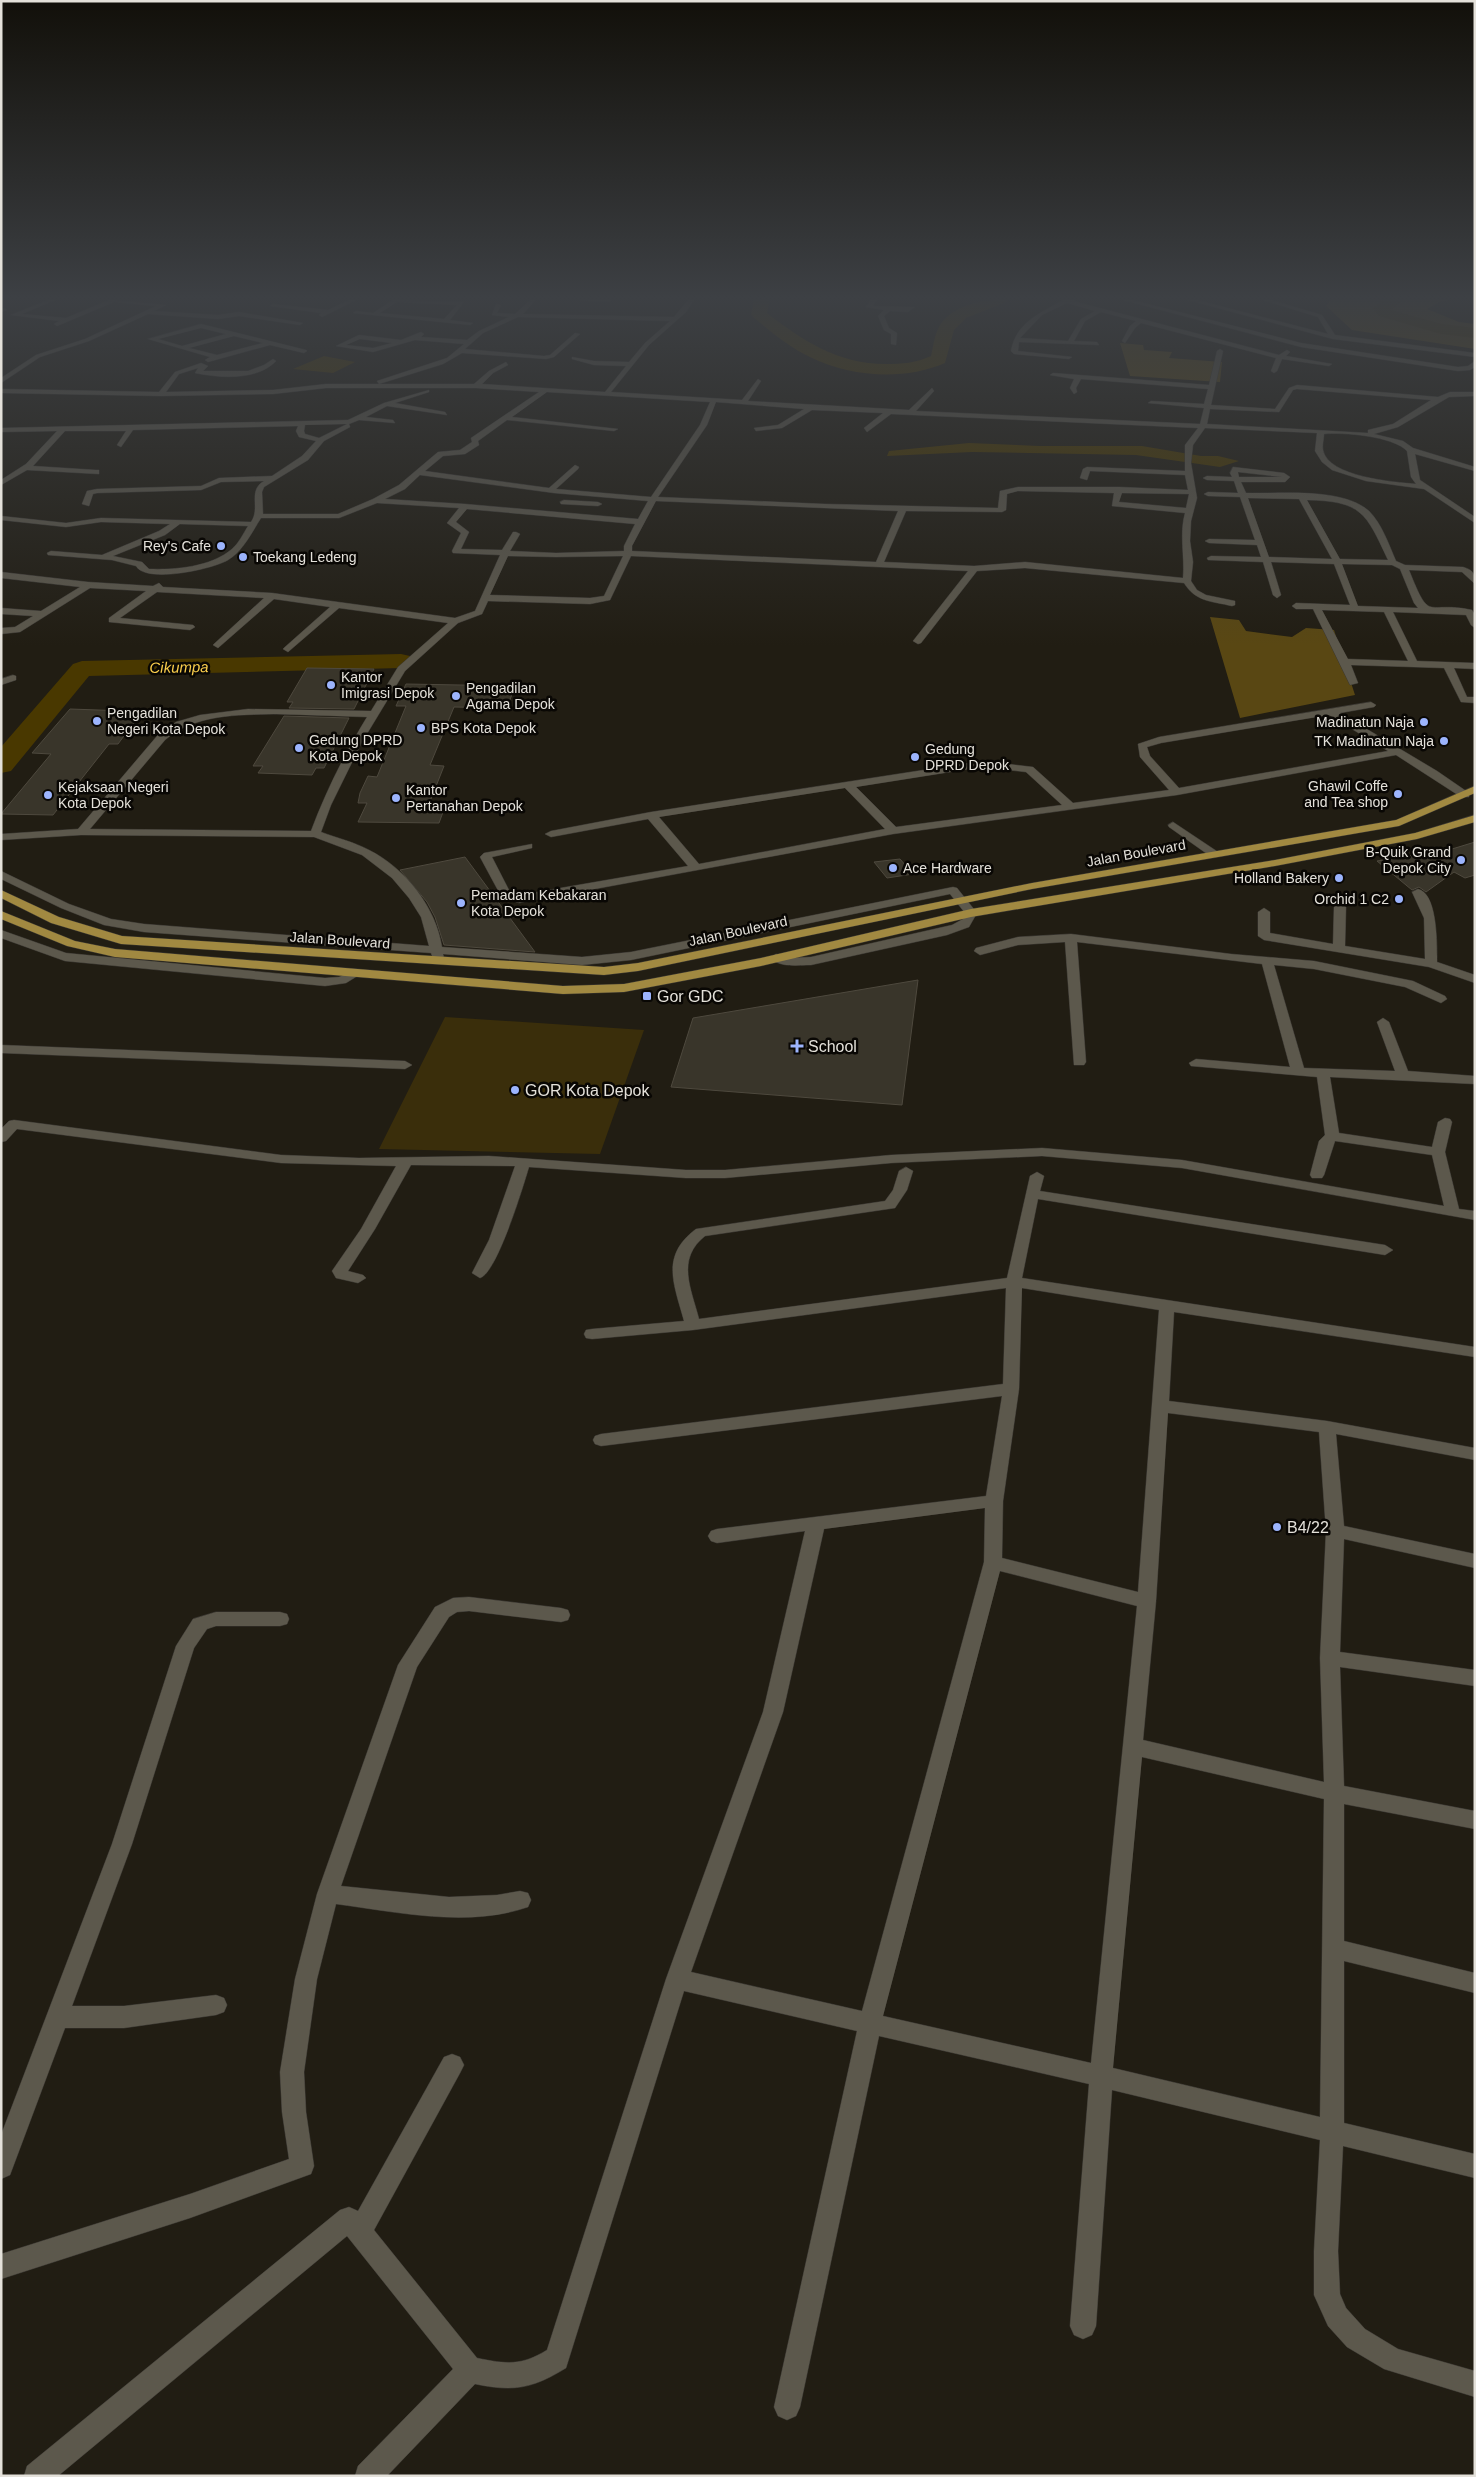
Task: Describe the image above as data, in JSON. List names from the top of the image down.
{
  "streets": {
    "main road": ["Jalan Boulevard"]
  },
  "water": ["Cikumpa"],
  "places": {
    "other": [
      "Rey's Cafe",
      "Toekang Ledeng",
      "Kantor Imigrasi Depok",
      "Pengadilan Agama Depok",
      "Pengadilan Negeri Kota Depok",
      "Madinatun Naja",
      "BPS Kota Depok",
      "TK Madinatun Naja",
      "Gedung DPRD Kota Depok",
      "Gedung DPRD Depok",
      "Ghawil Coffe and Tea shop",
      "Kejaksaan Negeri Kota Depok",
      "Kantor Pertanahan Depok",
      "B-Quik Grand Depok City",
      "Ace Hardware",
      "Holland Bakery",
      "Orchid 1 C2",
      "Pemadam Kebakaran Kota Depok",
      "GOR Kota Depok",
      "B4/22"
    ],
    "transit": ["Gor GDC"],
    "health": ["School"]
  }
}
